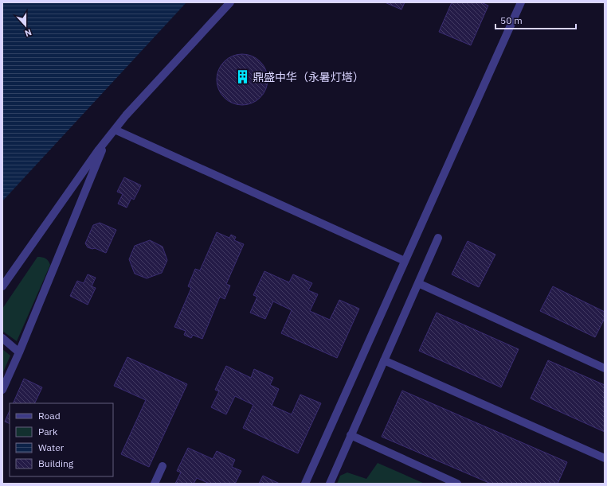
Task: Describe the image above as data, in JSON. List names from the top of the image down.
{
  "places": {
    "building": ["鼎盛中华（永暑灯塔）"]
  },
  "legend": [
    "Road",
    "Park",
    "Water",
    "Building"
  ],
  "scale_bar": "50 m",
  "north": "bottom"
}
